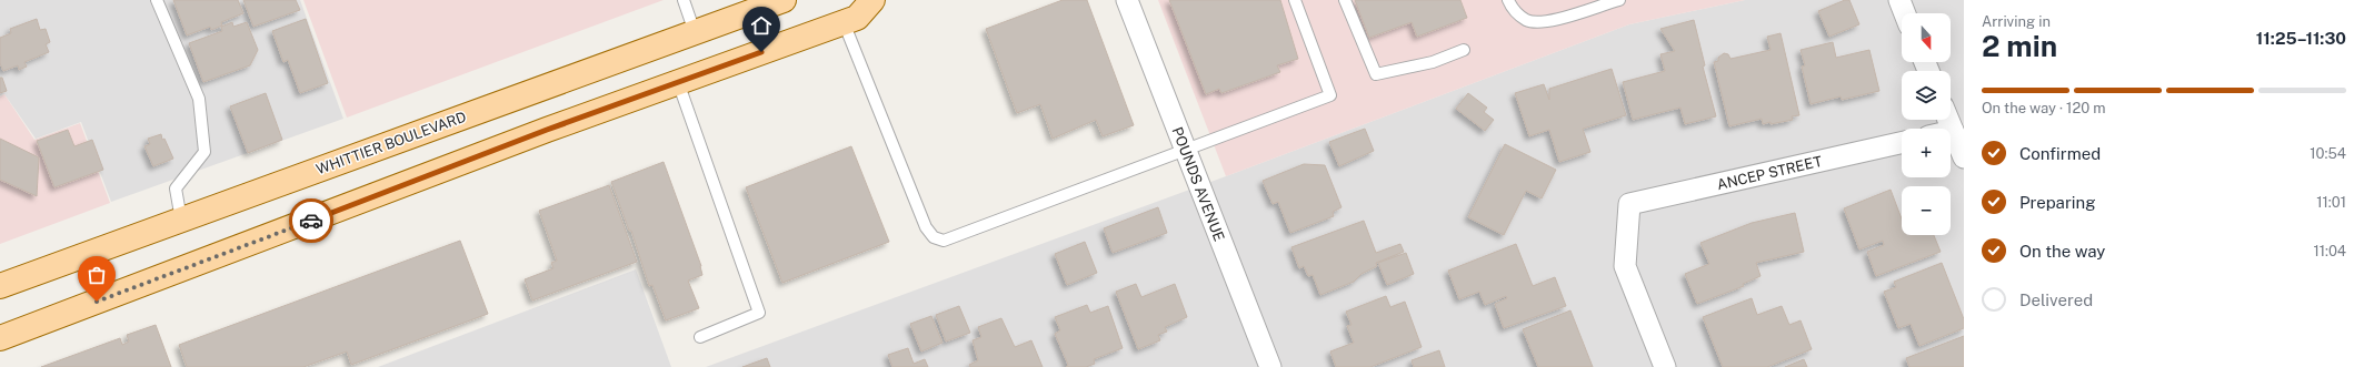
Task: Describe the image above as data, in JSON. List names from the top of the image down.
{
  "streets": {
    "main road": ["WHITTIER BOULEVARD"],
    "street": ["ANCEP STREET", "POUNDS AVENUE"]
  },
  "north": "bottom",
  "page": {
    "heading": ["2 min", "Arriving in", "11:25–11:30"],
    "map_buttons": ["+", "−"],
    "bar": "On the way · 120 m",
    "list": [
      ["Confirmed", "10:54"],
      ["Preparing", "11:01"],
      ["On the way", "11:04"],
      "Delivered"
    ]
  }
}
